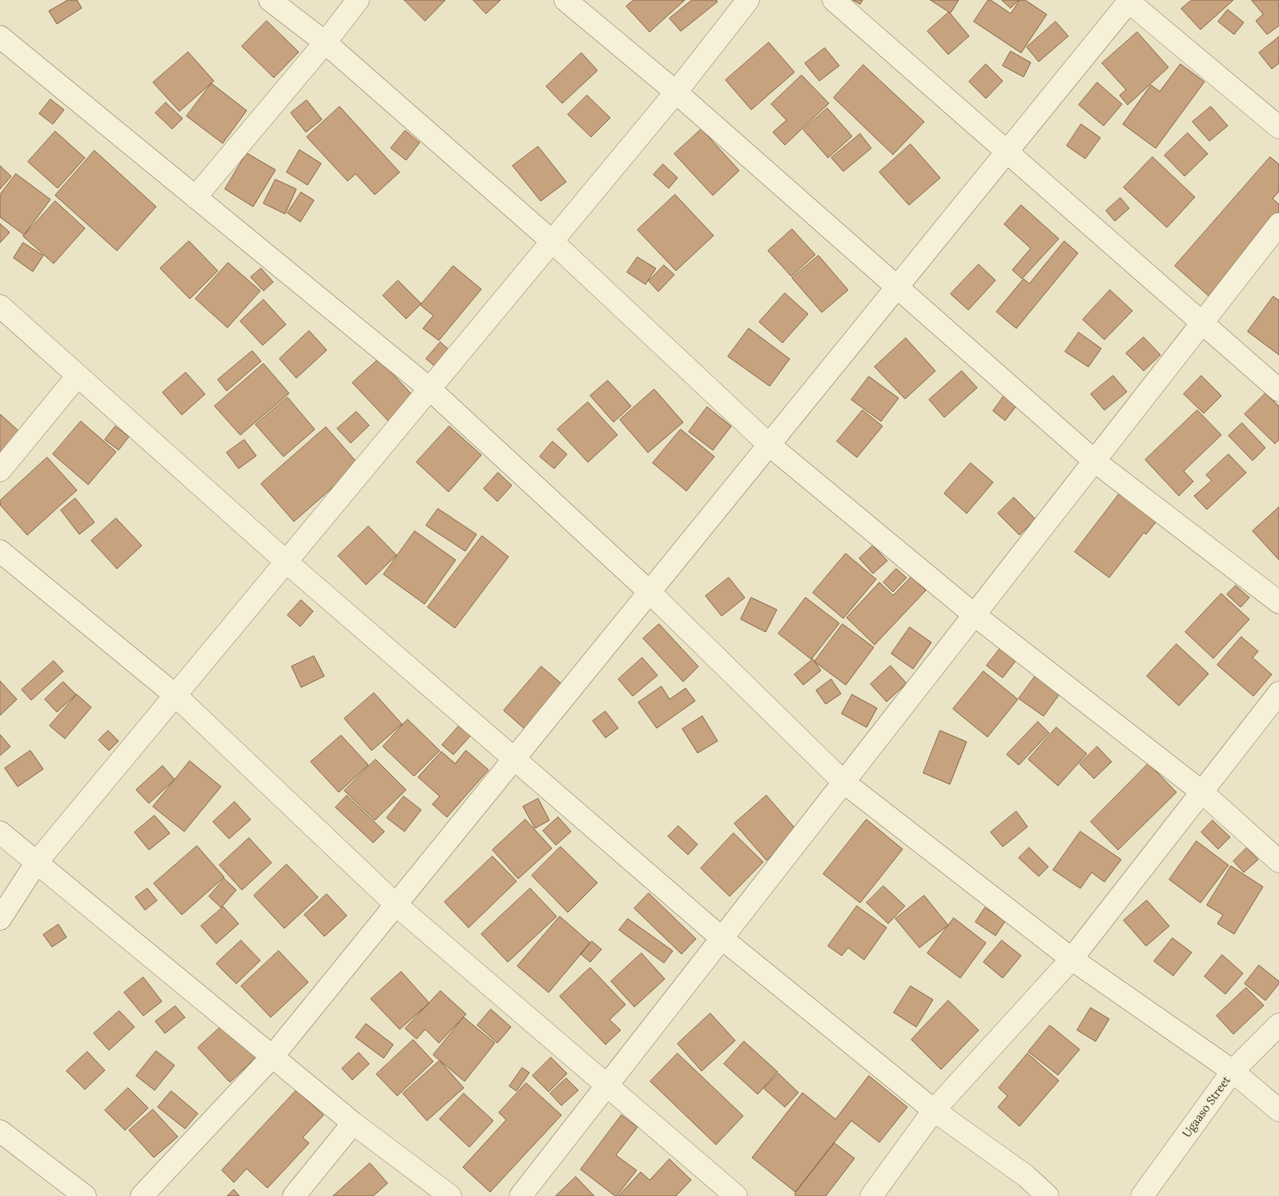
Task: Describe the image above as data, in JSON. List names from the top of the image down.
{
  "streets": {
    "street": ["Ugaaso Street"]
  }
}
